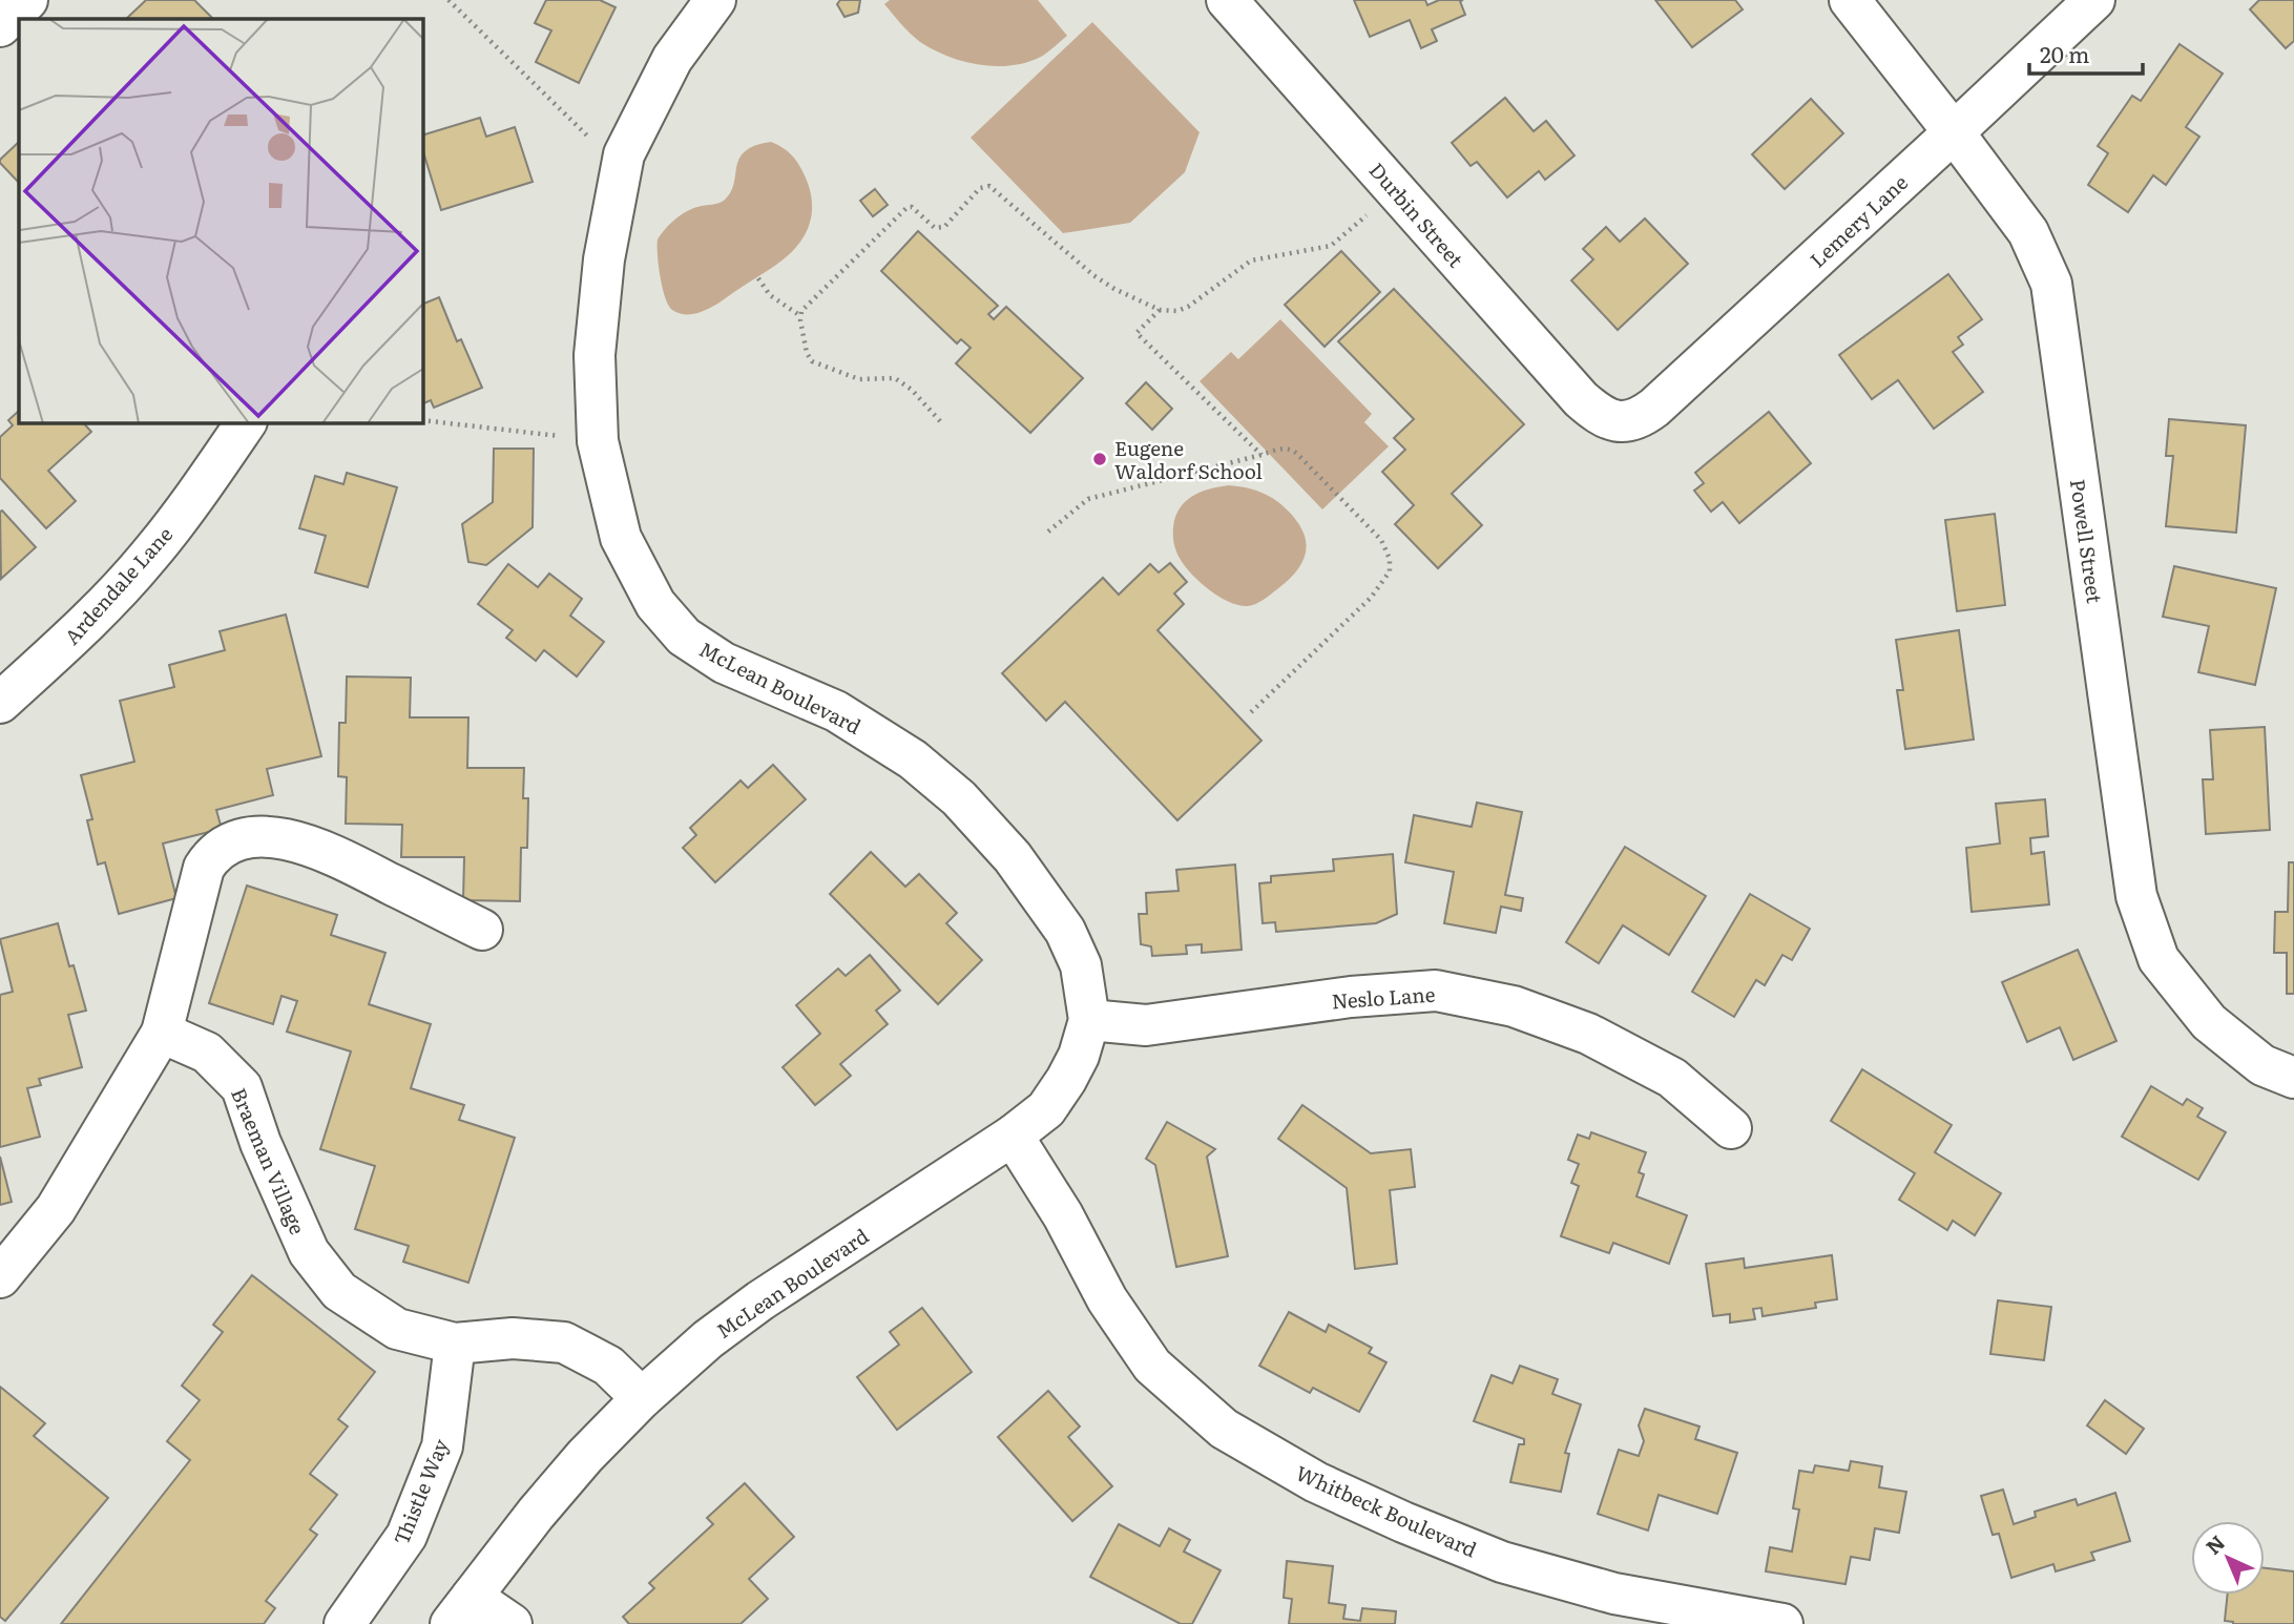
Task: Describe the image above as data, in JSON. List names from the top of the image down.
{
  "streets": {
    "street": [
      "Durbin Street",
      "Lemery Lane",
      "Powell Street",
      "Ardendale Lane",
      "McLean Boulevard",
      "Neslo Lane",
      "Braeman Village",
      "Thistle Way",
      "Whitbeck Boulevard"
    ]
  },
  "crossings": [
    ["Durbin Street", "Lemery Lane"],
    ["Lemery Lane", "Powell Street"],
    ["McLean Boulevard", "Neslo Lane"],
    ["McLean Boulevard", "Braeman Village"],
    ["McLean Boulevard", "Whitbeck Boulevard"],
    ["Braeman Village", "Thistle Way"]
  ],
  "places": ["Eugene Waldorf School"],
  "scale_bar": "20 m",
  "north": "top left"
}
